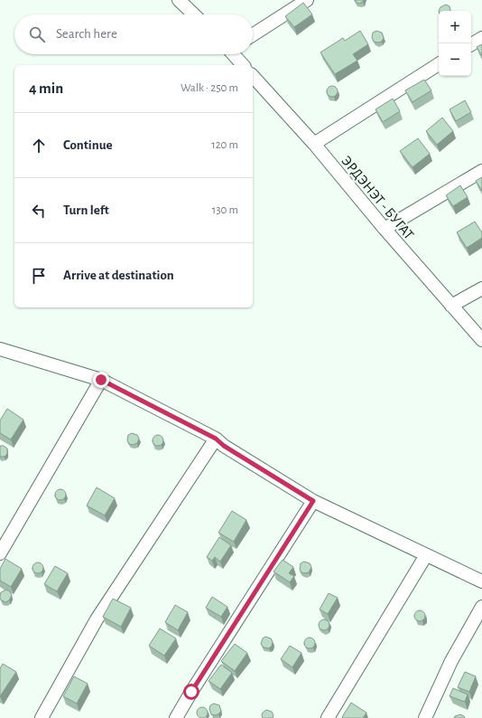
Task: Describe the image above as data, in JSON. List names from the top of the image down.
{
  "streets": {
    "street": ["ЭРДЭНЭТ - БУГАТ"]
  },
  "page": {
    "map_buttons": ["+", "−"],
    "search": "Search here",
    "heading": ["4 min", "Walk · 250 m"],
    "list": [
      ["Continue", "120 m"],
      ["Turn left", "130 m"],
      "Arrive at destination"
    ]
  }
}
